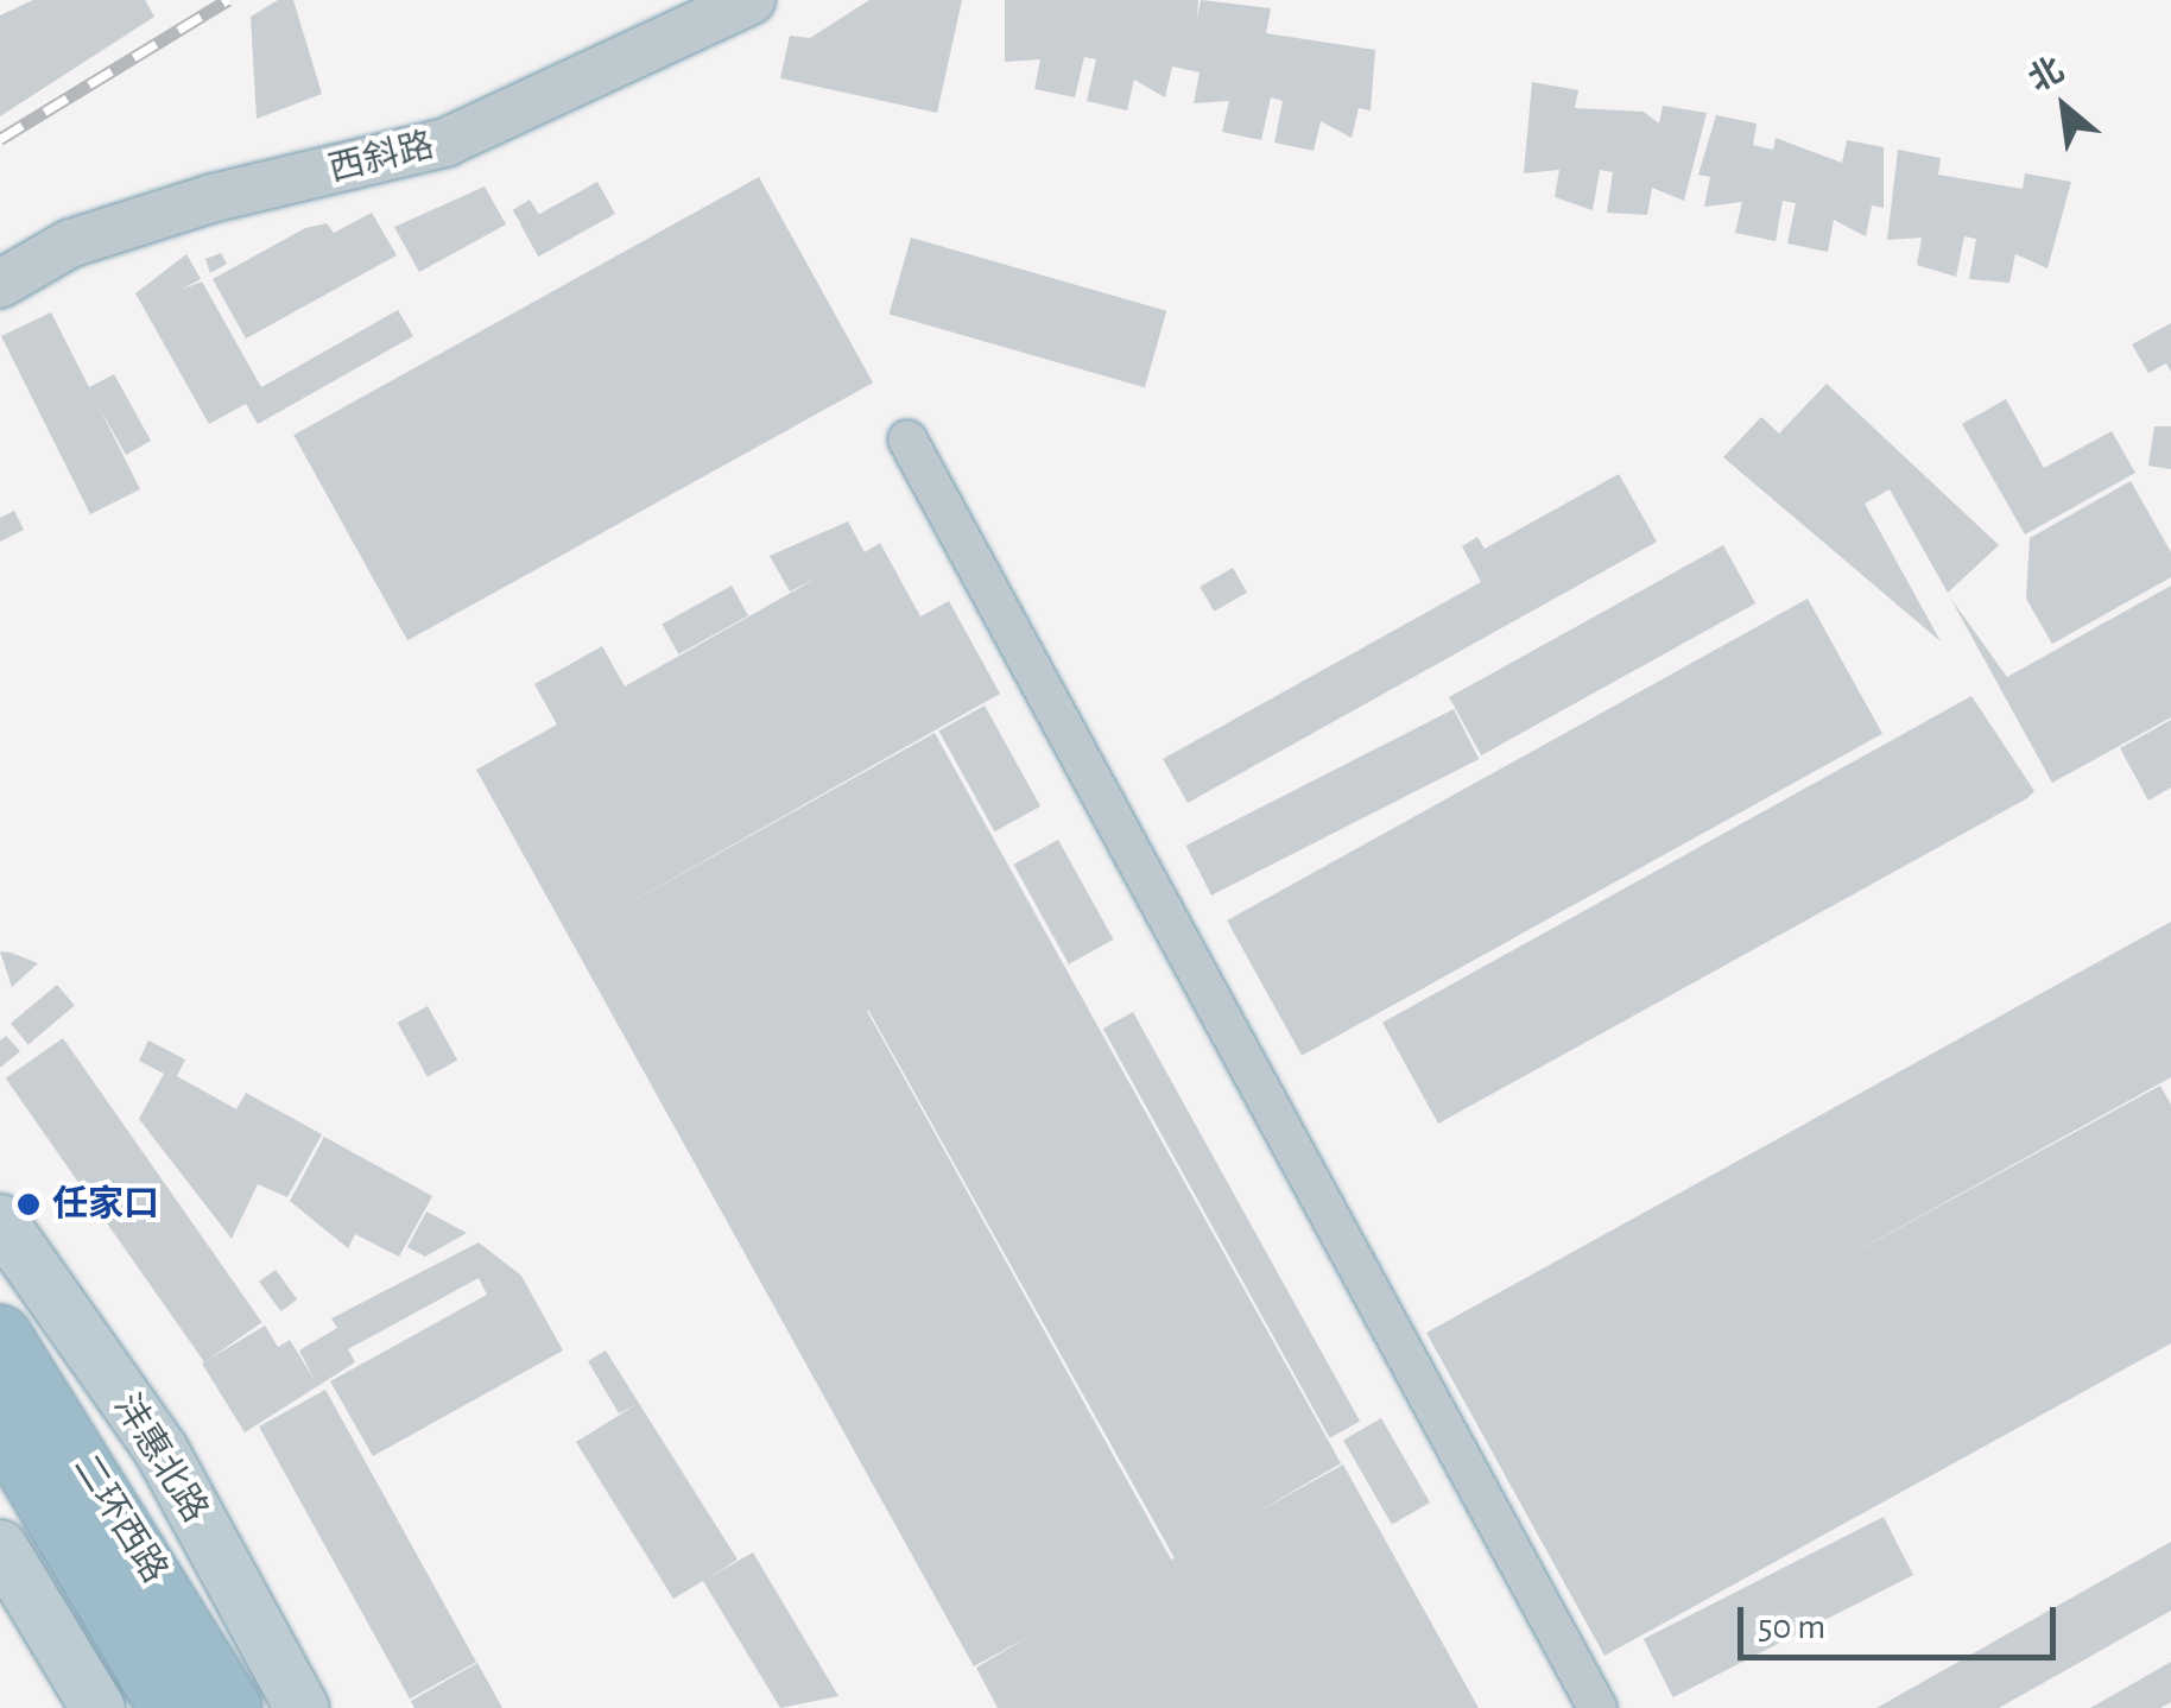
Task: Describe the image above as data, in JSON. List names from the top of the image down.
{
  "streets": {
    "highway": ["二环西路"],
    "main road": ["沣惠北路"],
    "street": ["西斜路"]
  },
  "places": ["任家口"],
  "scale_bar": "50 m",
  "north": "top left"
}
